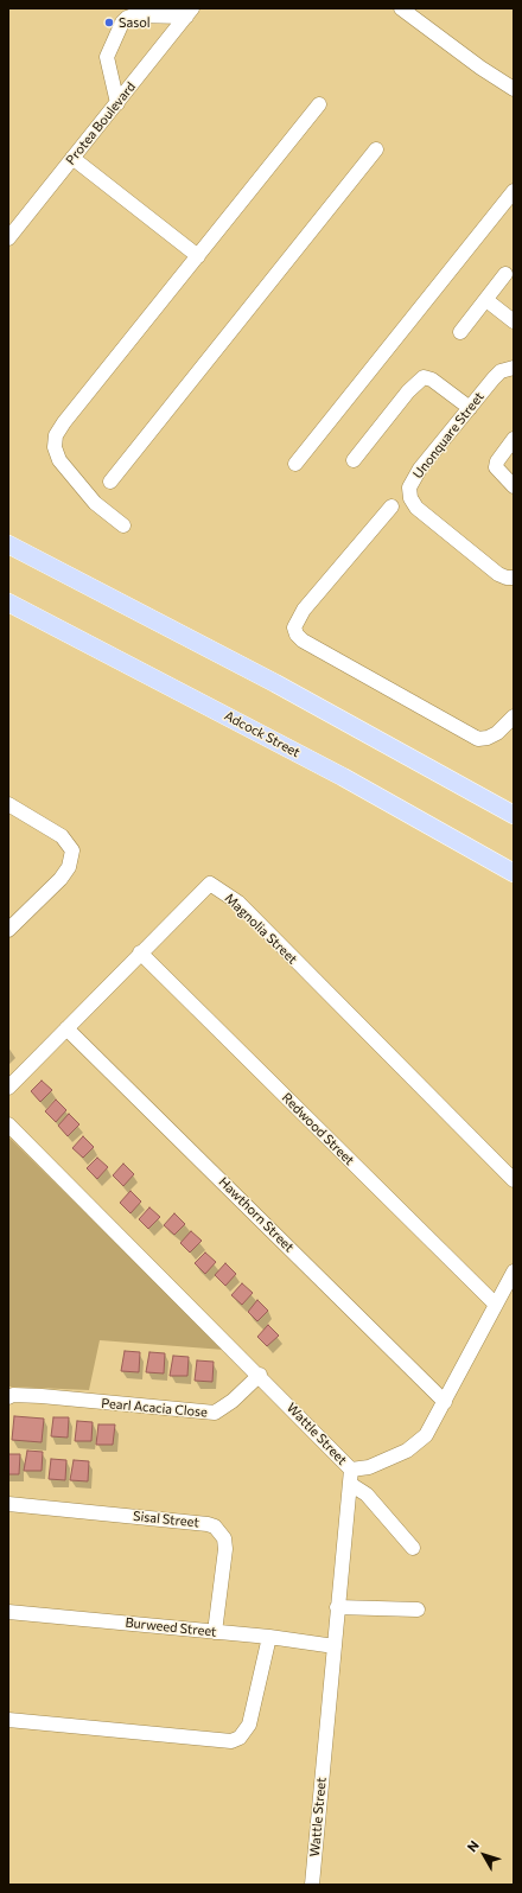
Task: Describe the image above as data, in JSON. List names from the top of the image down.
{
  "streets": {
    "main road": ["Adcock Street"],
    "street": [
      "Protea Boulevard",
      "Unonquare Street",
      "Magnolia Street",
      "Redwood Street",
      "Hawthorn Street",
      "Pearl Acacia Close",
      "Wattle Street",
      "Sisal Street",
      "Burweed Street"
    ]
  },
  "crossings": [
    ["Magnolia Street", "Redwood Street"],
    ["Magnolia Street", "Hawthorn Street"],
    ["Pearl Acacia Close", "Wattle Street"],
    ["Wattle Street", "Burweed Street"],
    ["Sisal Street", "Burweed Street"]
  ],
  "places": ["Sasol"],
  "north": "top left"
}
